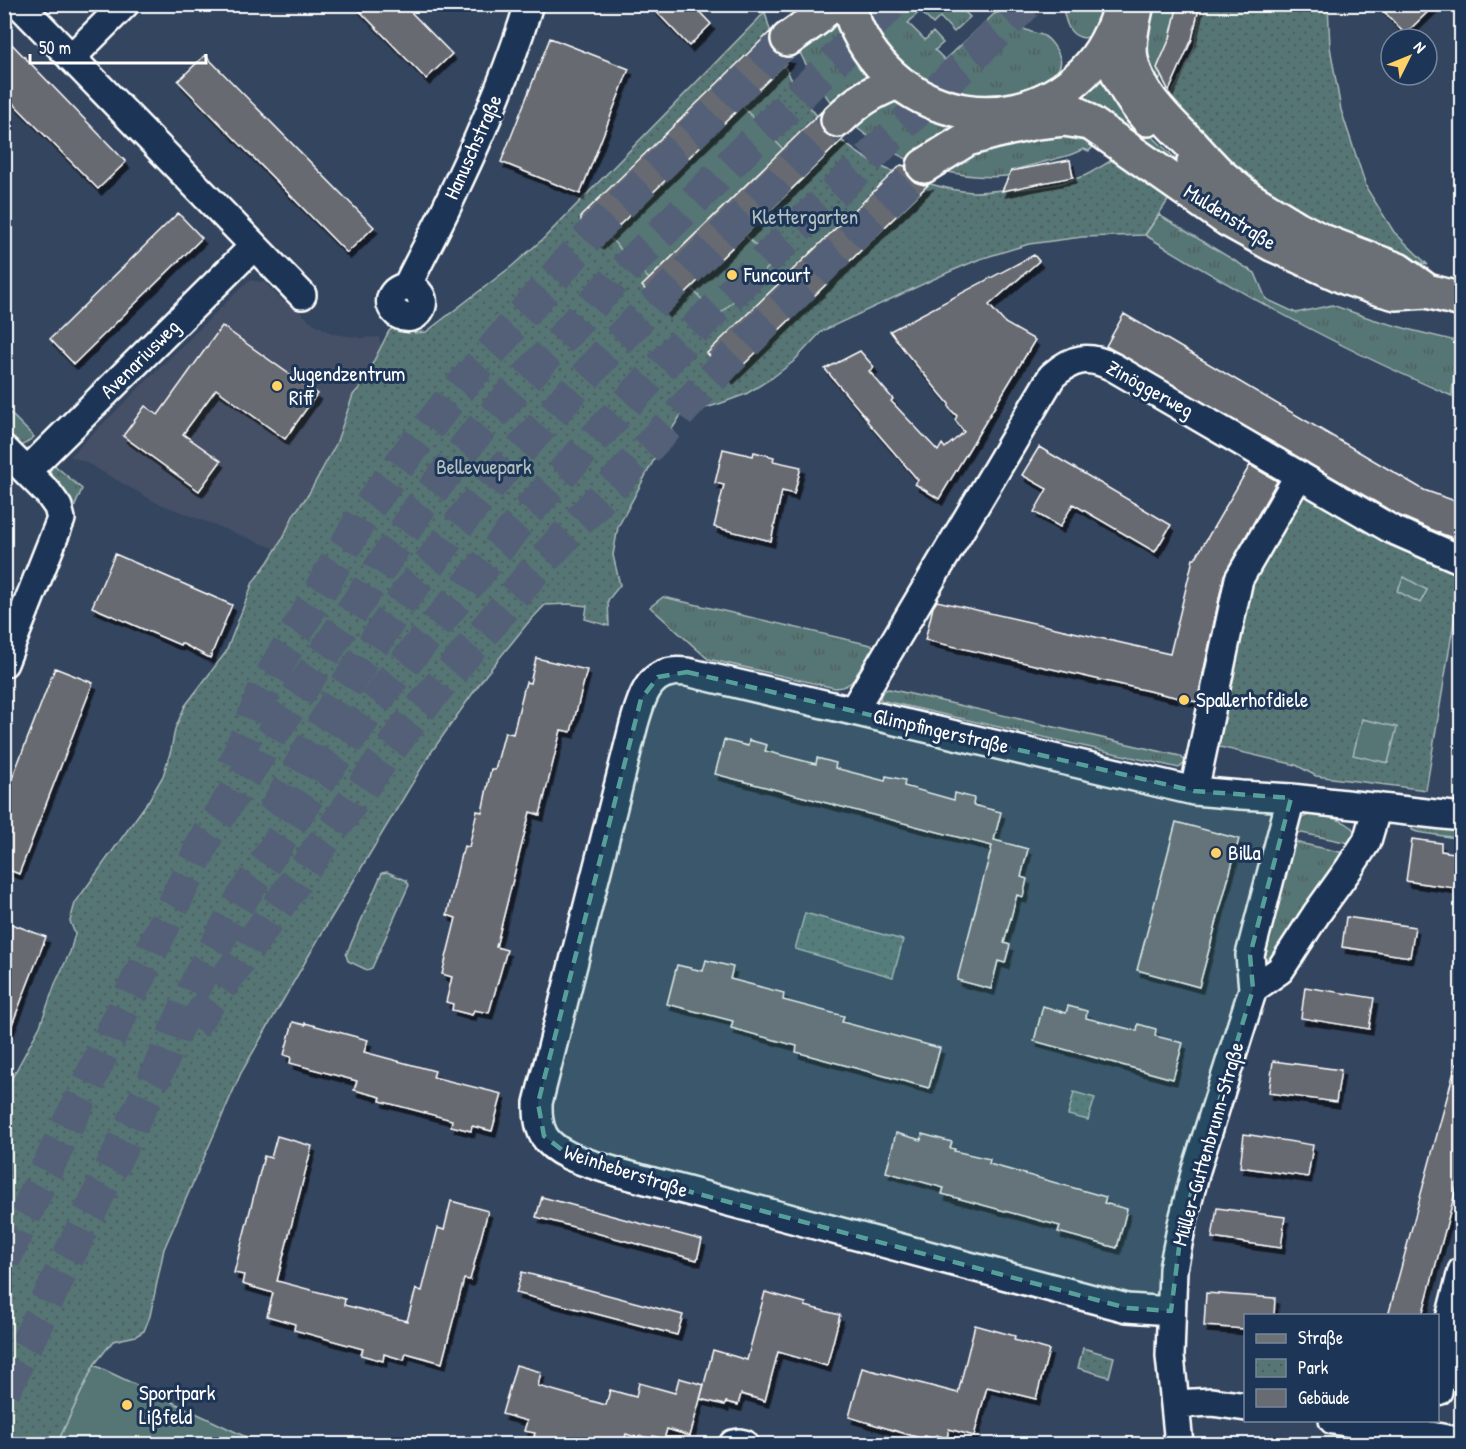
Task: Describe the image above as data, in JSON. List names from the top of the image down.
{
  "streets": {
    "main road": ["Muldenstraße"],
    "street": [
      "Hanuschstraße",
      "Avenariusweg",
      "Zinöggerweg",
      "Glimpfingerstraße",
      "Müller-Guttenbrunn-Straße",
      "Weinheberstraße"
    ]
  },
  "crossings": [
    ["Zinöggerweg", "Glimpfingerstraße"],
    ["Glimpfingerstraße", "Müller-Guttenbrunn-Straße"],
    ["Glimpfingerstraße", "Weinheberstraße"],
    ["Müller-Guttenbrunn-Straße", "Weinheberstraße"]
  ],
  "parks": ["Klettergarten", "Bellevuepark"],
  "places": [
    "Funcourt",
    "Jugendzentrum Riff",
    "Spallerhofdiele",
    "Billa",
    "Sportpark Lißfeld"
  ],
  "legend": ["Straße", "Park", "Gebäude"],
  "scale_bar": "50 m",
  "north": "top right"
}
